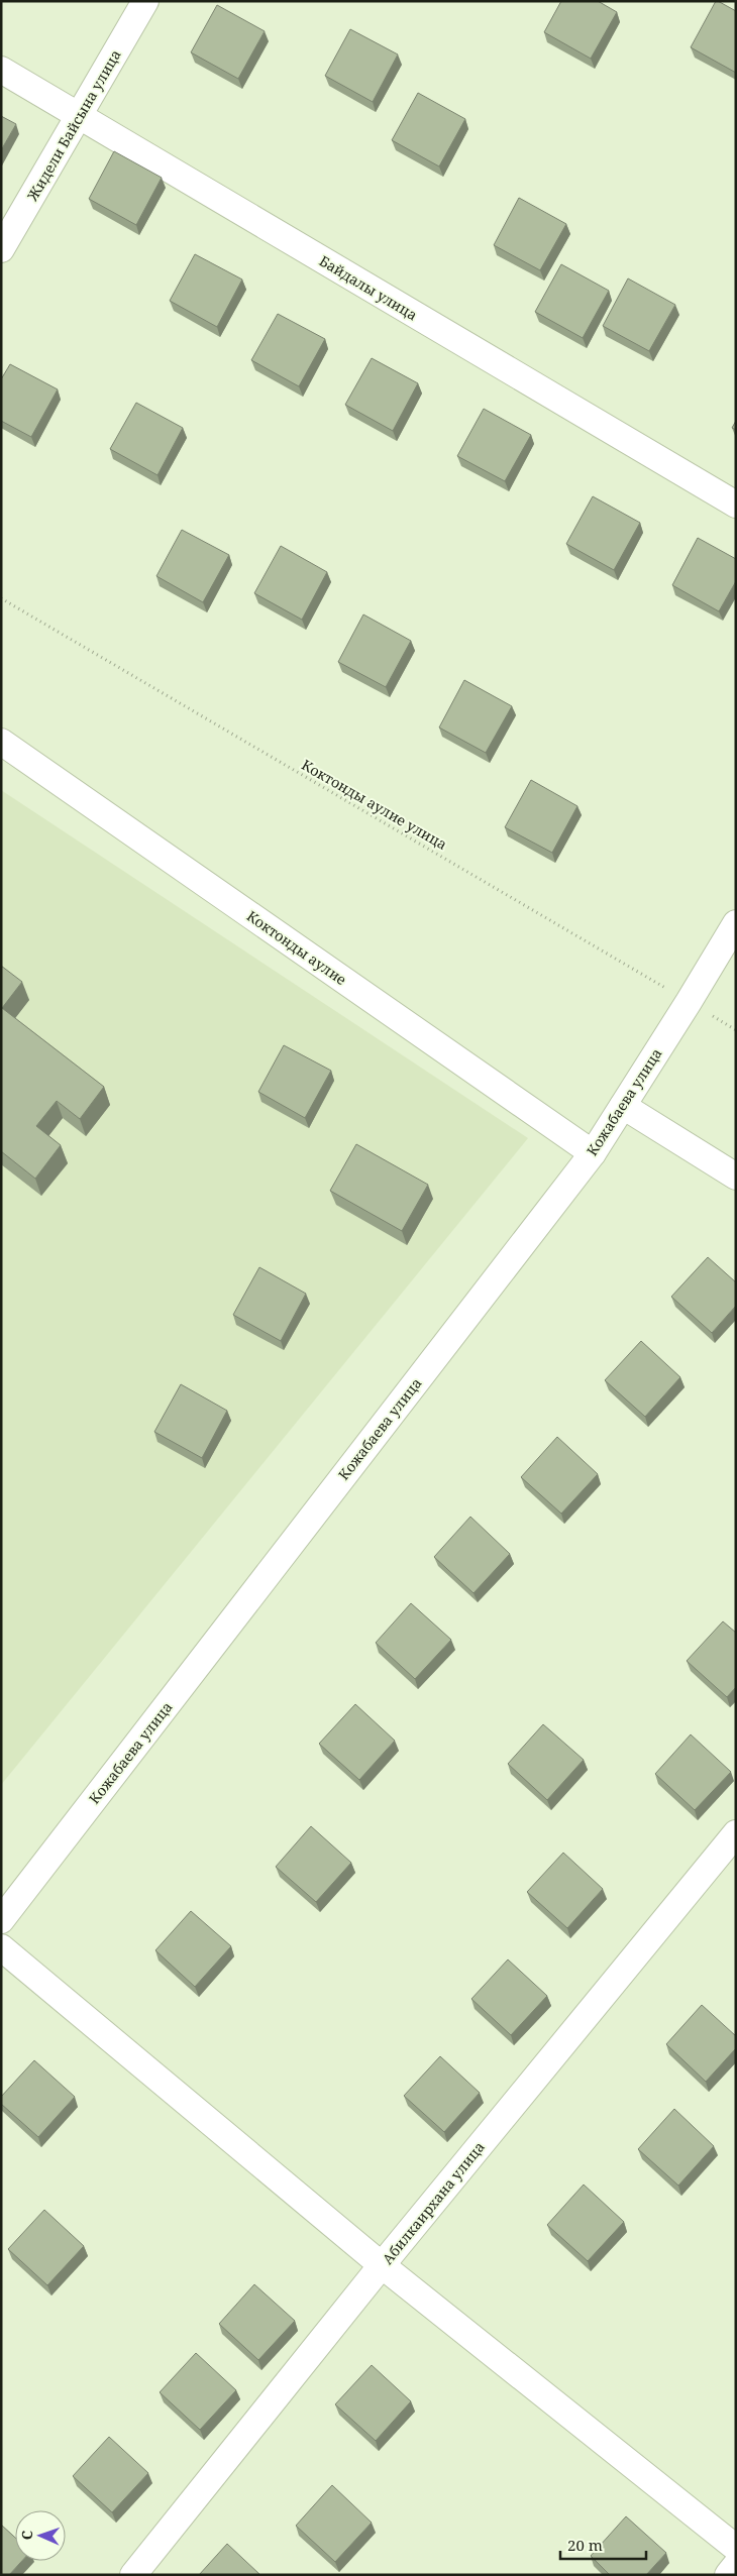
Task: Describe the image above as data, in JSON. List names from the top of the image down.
{
  "streets": {
    "street": [
      "Жидели Байсына улица",
      "Байдалы улица",
      "Коктонды аулие",
      "Кожабаева улица",
      "Абилкаирхана улица"
    ],
    "path": ["Коктонды аулие улица"]
  },
  "crossings": [
    ["Жидели Байсына улица", "Байдалы улица"],
    ["Коктонды аулие улица", "Кожабаева улица"],
    ["Коктонды аулие", "Кожабаева улица"]
  ],
  "scale_bar": "20 m",
  "north": "left"
}
